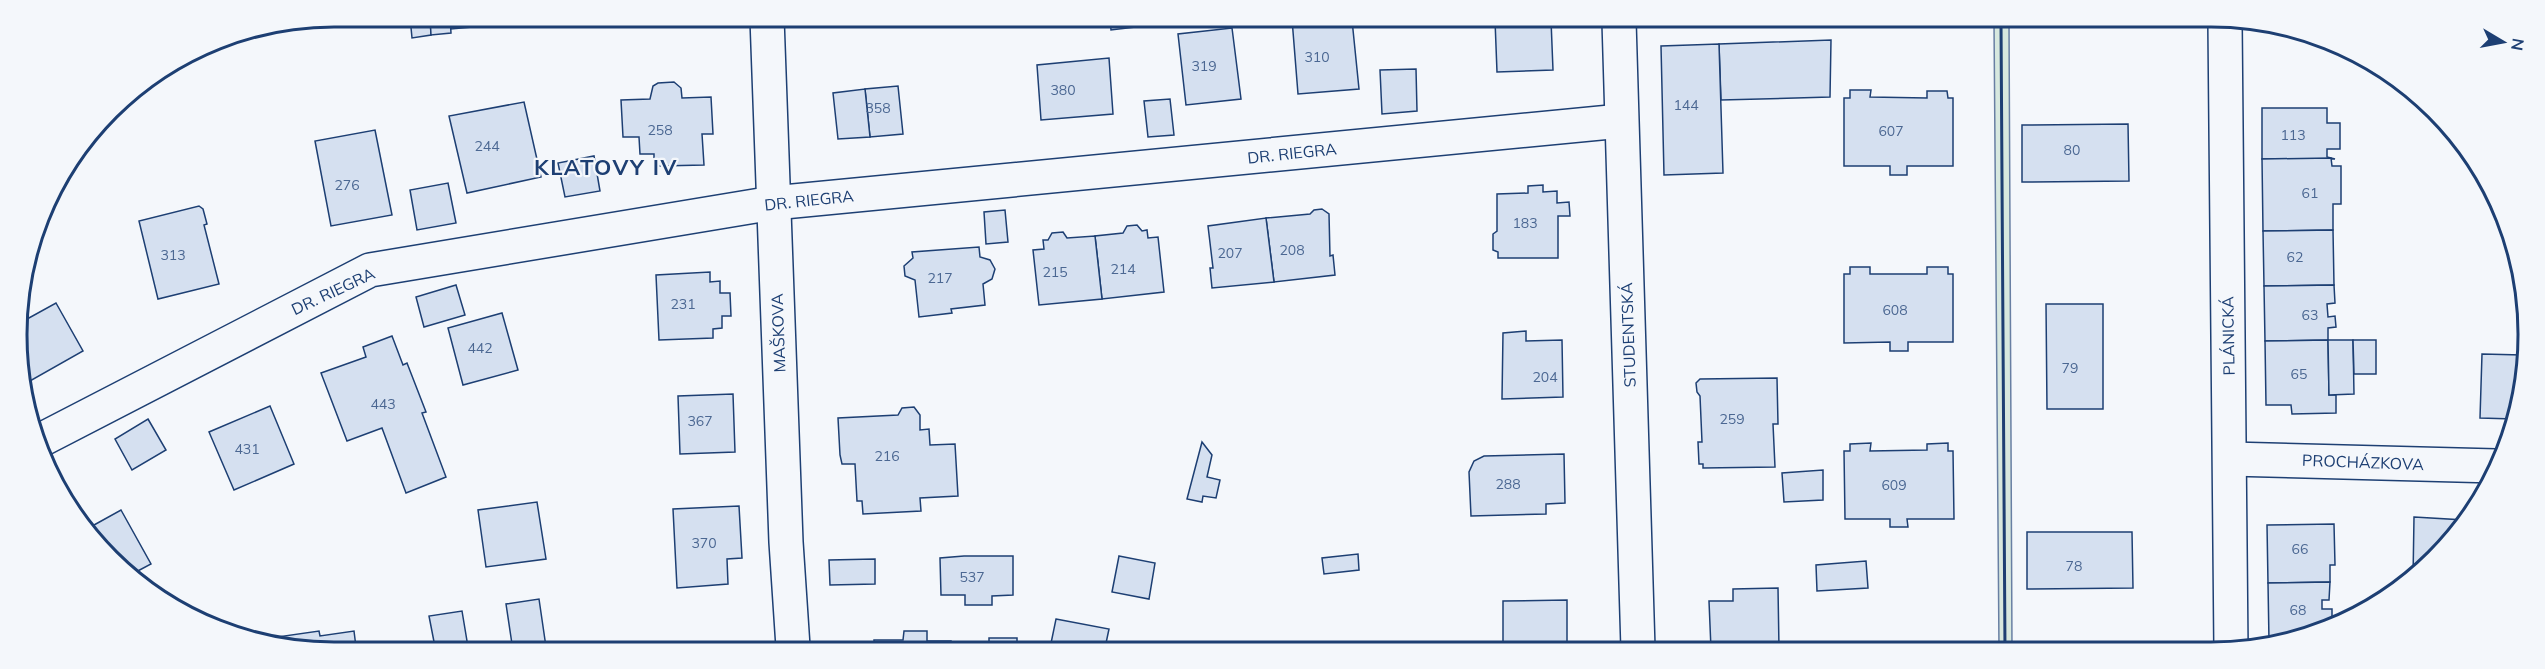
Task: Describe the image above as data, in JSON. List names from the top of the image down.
{
  "streets": {
    "street": [
      "DR. RIEGRA",
      "MAŠKOVA",
      "STUDENTSKÁ",
      "PLÁNICKÁ",
      "PROCHÁZKOVA"
    ]
  },
  "crossings": [
    ["DR. RIEGRA", "MAŠKOVA"],
    ["DR. RIEGRA", "STUDENTSKÁ"],
    ["PLÁNICKÁ", "PROCHÁZKOVA"]
  ],
  "districts": ["KLATOVY IV"],
  "house_numbers": [
    "310",
    "319",
    "380",
    "144",
    "358",
    "258",
    "607",
    "113",
    "244",
    "80",
    "276",
    "61",
    "183",
    "208",
    "207",
    "313",
    "62",
    "214",
    "215",
    "217",
    "231",
    "608",
    "63",
    "442",
    "79",
    "65",
    "204",
    "443",
    "259",
    "367",
    "431",
    "216",
    "288",
    "609",
    "370",
    "66",
    "78",
    "537",
    "68"
  ],
  "north": "right"
}
